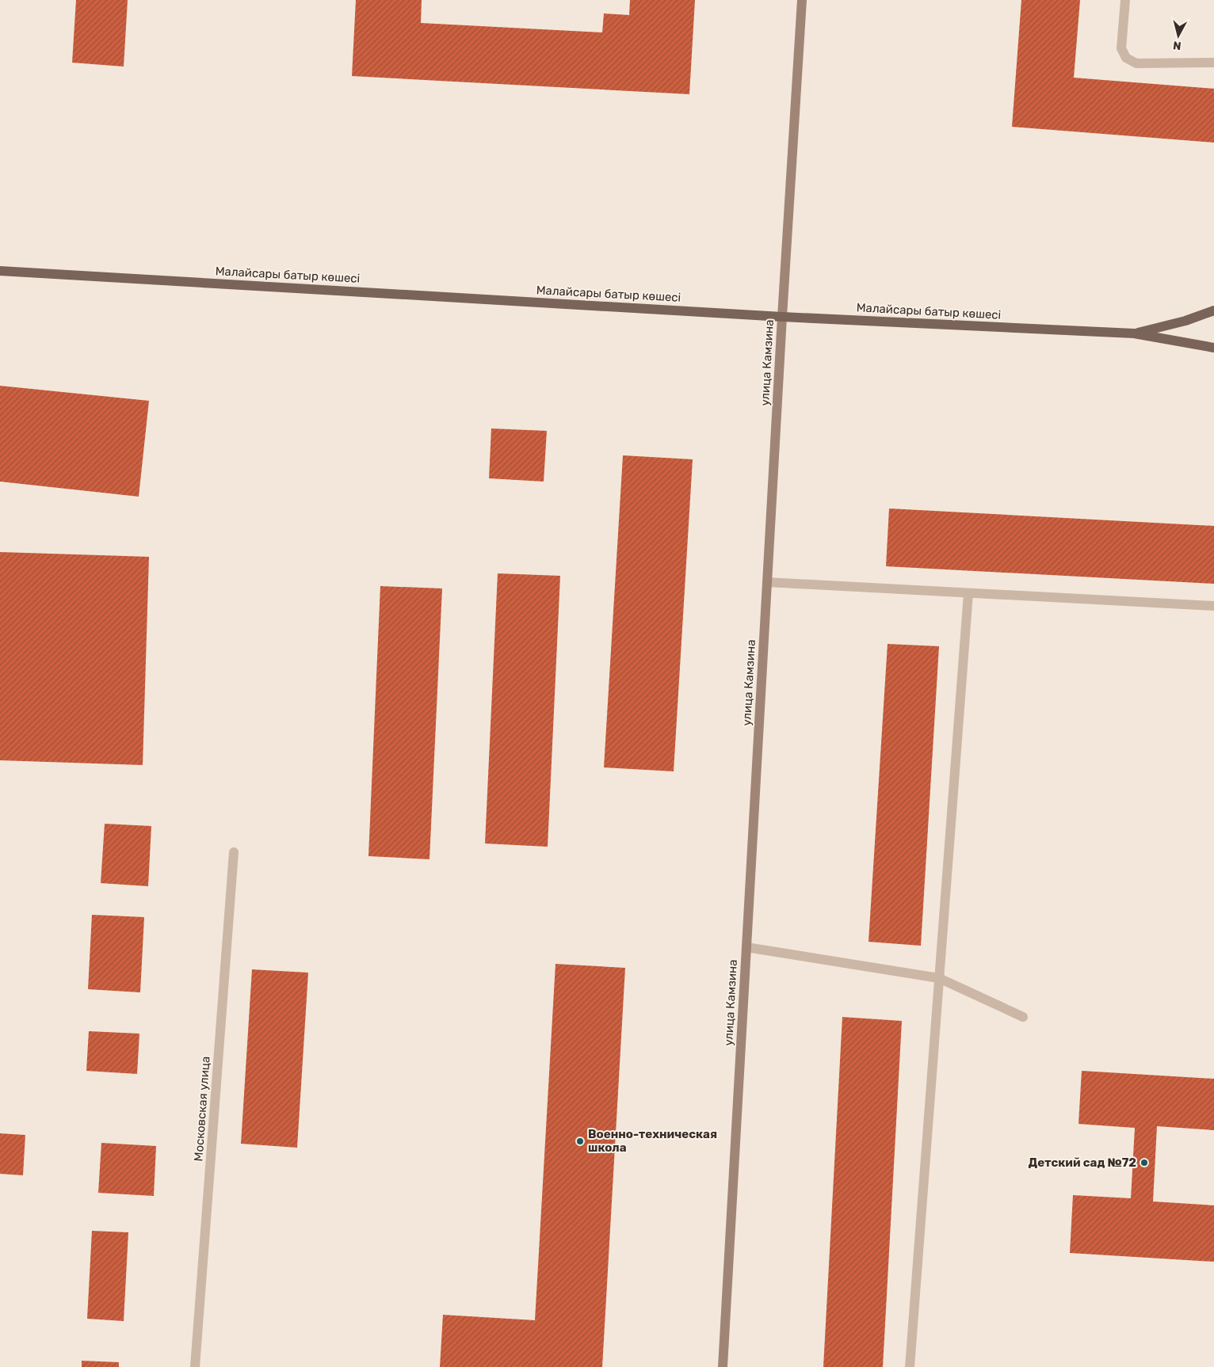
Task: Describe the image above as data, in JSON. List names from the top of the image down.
{
  "streets": {
    "main road": ["Малайсары батыр көшесі", "улица Камзина"],
    "street": ["Московская улица"]
  },
  "crossings": [
    ["Малайсары батыр көшесі", "улица Камзина"]
  ],
  "places": ["Военно-техническая школа", "Детский сад №72"],
  "north": "bottom"
}
